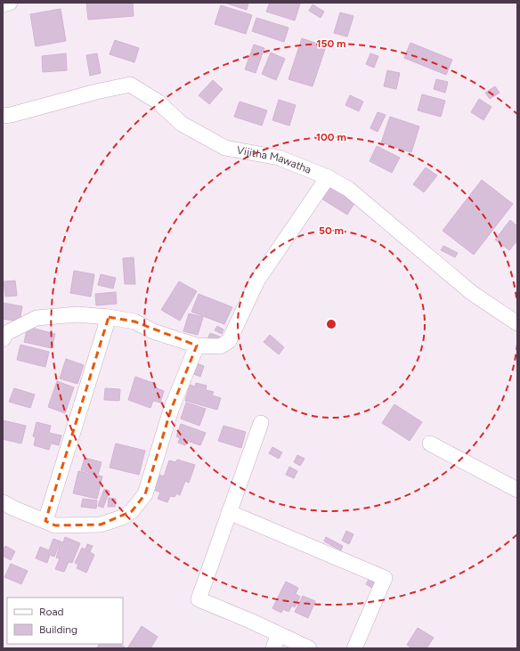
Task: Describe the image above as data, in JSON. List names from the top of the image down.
{
  "streets": {
    "street": ["Vijitha Mawatha"]
  },
  "legend": ["Road", "Building"],
  "rings": ["150 m", "100 m", "50 m"]
}
